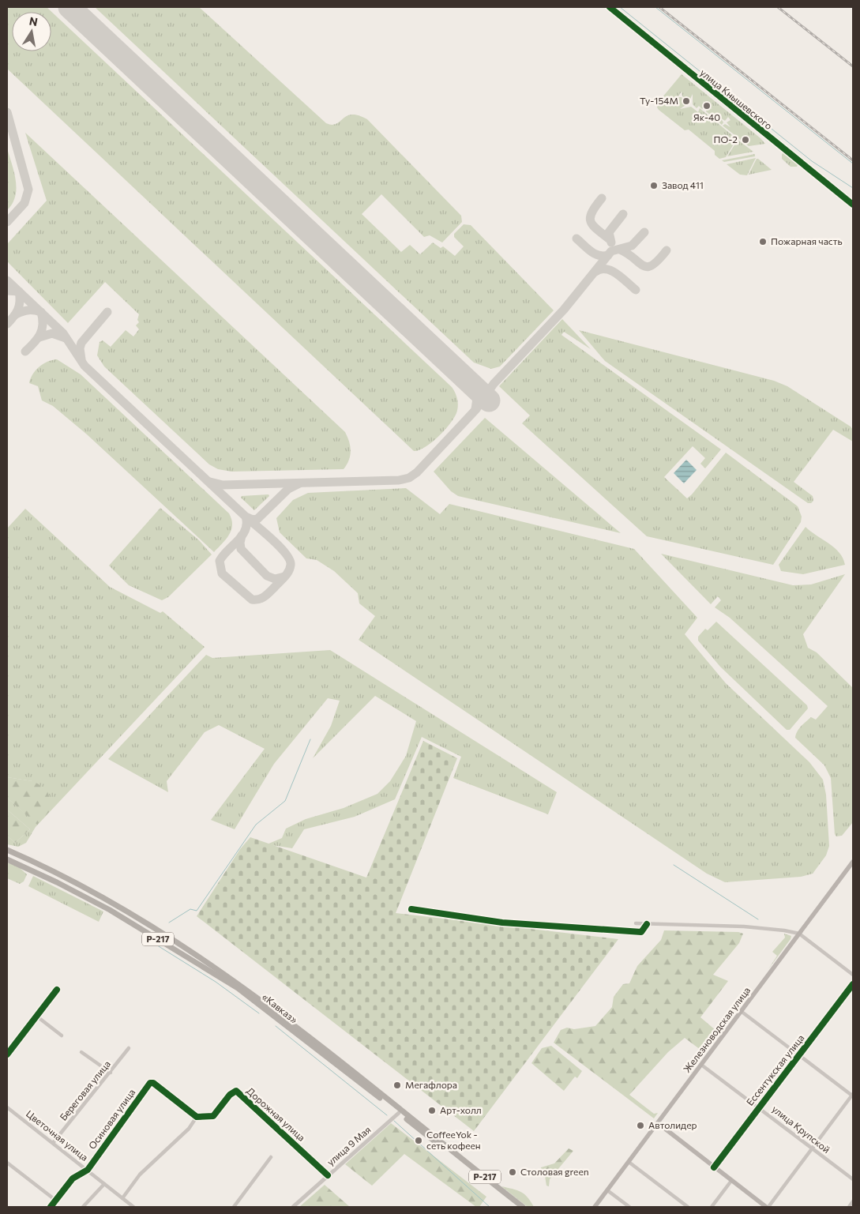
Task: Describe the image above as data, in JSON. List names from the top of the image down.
{
  "streets": {
    "highway": ["Р-217", "«Кавказ»"],
    "main road": ["Железноводская улица"],
    "street": [
      "улица Кнышевского",
      "Ессентукская улица",
      "Береговая улица",
      "Дорожная улица",
      "Осиновая улица",
      "улица Крупской",
      "Цветочная улица",
      "улица 9 Мая"
    ]
  },
  "crossings": [
    ["«Кавказ»", "улица 9 Мая"],
    ["Железноводская улица", "улица Крупской"],
    ["Ессентукская улица", "улица Крупской"],
    ["Береговая улица", "Цветочная улица"],
    ["Дорожная улица", "Осиновая улица"],
    ["Дорожная улица", "улица 9 Мая"],
    ["Осиновая улица", "Цветочная улица"]
  ],
  "places": [
    "Ту-154М",
    "Як-40",
    "ПО-2",
    "Завод 411",
    "Пожарная часть",
    "Мегафлора",
    "Арт-холл",
    "Автолидер",
    "CoffeeYok - сеть кофеен",
    "Столовая green"
  ],
  "north": "top"
}
